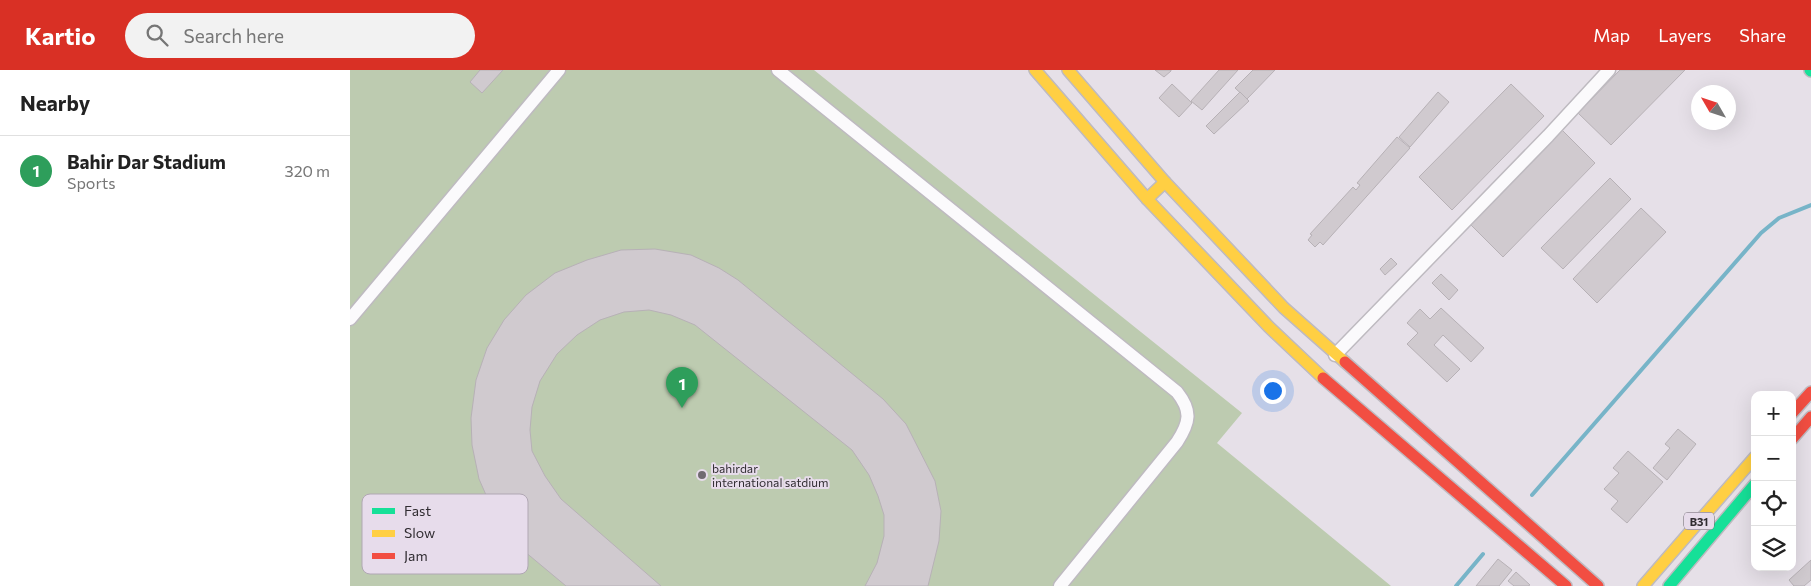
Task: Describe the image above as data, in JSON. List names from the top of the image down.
{
  "streets": {
    "street": ["B31"]
  },
  "places": ["bahirdar international satdium"],
  "legend": ["Fast", "Slow", "Jam"],
  "north": "top left",
  "page": {
    "header": "Kartio",
    "search": "Search here",
    "nav": ["Map", "Layers", "Share"],
    "heading": "Nearby",
    "list": [
      {
        "mark": "1",
        "name": "Bahir Dar Stadium",
        "note": "Sports",
        "value": "320 m"
      }
    ],
    "pins": "1",
    "map_buttons": ["+", "−"]
  }
}
